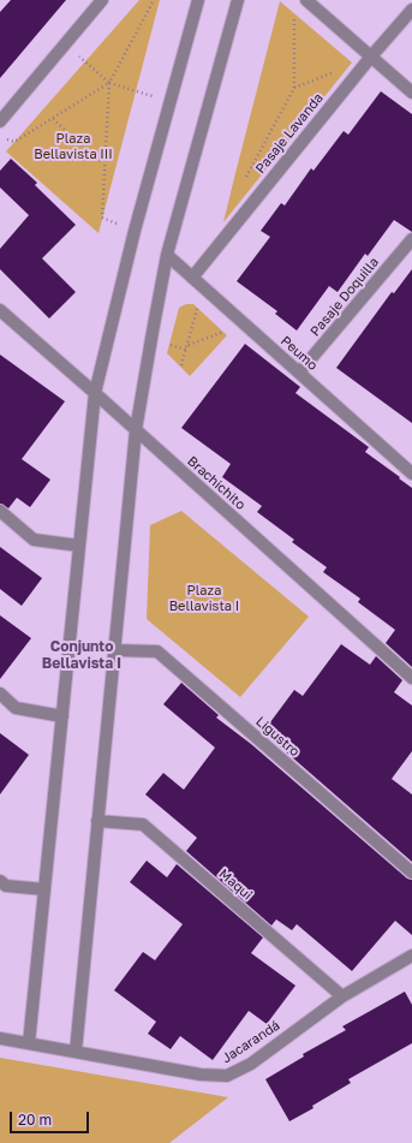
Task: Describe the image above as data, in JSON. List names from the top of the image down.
{
  "streets": {
    "street": [
      "Pasaje Lavanda",
      "Pasaje Doquilla",
      "Peumo",
      "Brachichito",
      "Ligustro",
      "Maqui",
      "Jacarandá"
    ]
  },
  "crossings": [
    ["Pasaje Lavanda", "Peumo"],
    ["Pasaje Doquilla", "Peumo"],
    ["Maqui", "Jacarandá"]
  ],
  "districts": ["Conjunto Bellavista I"],
  "parks": ["Plaza Bellavista III", "Plaza Bellavista I"],
  "scale_bar": "20 m"
}
